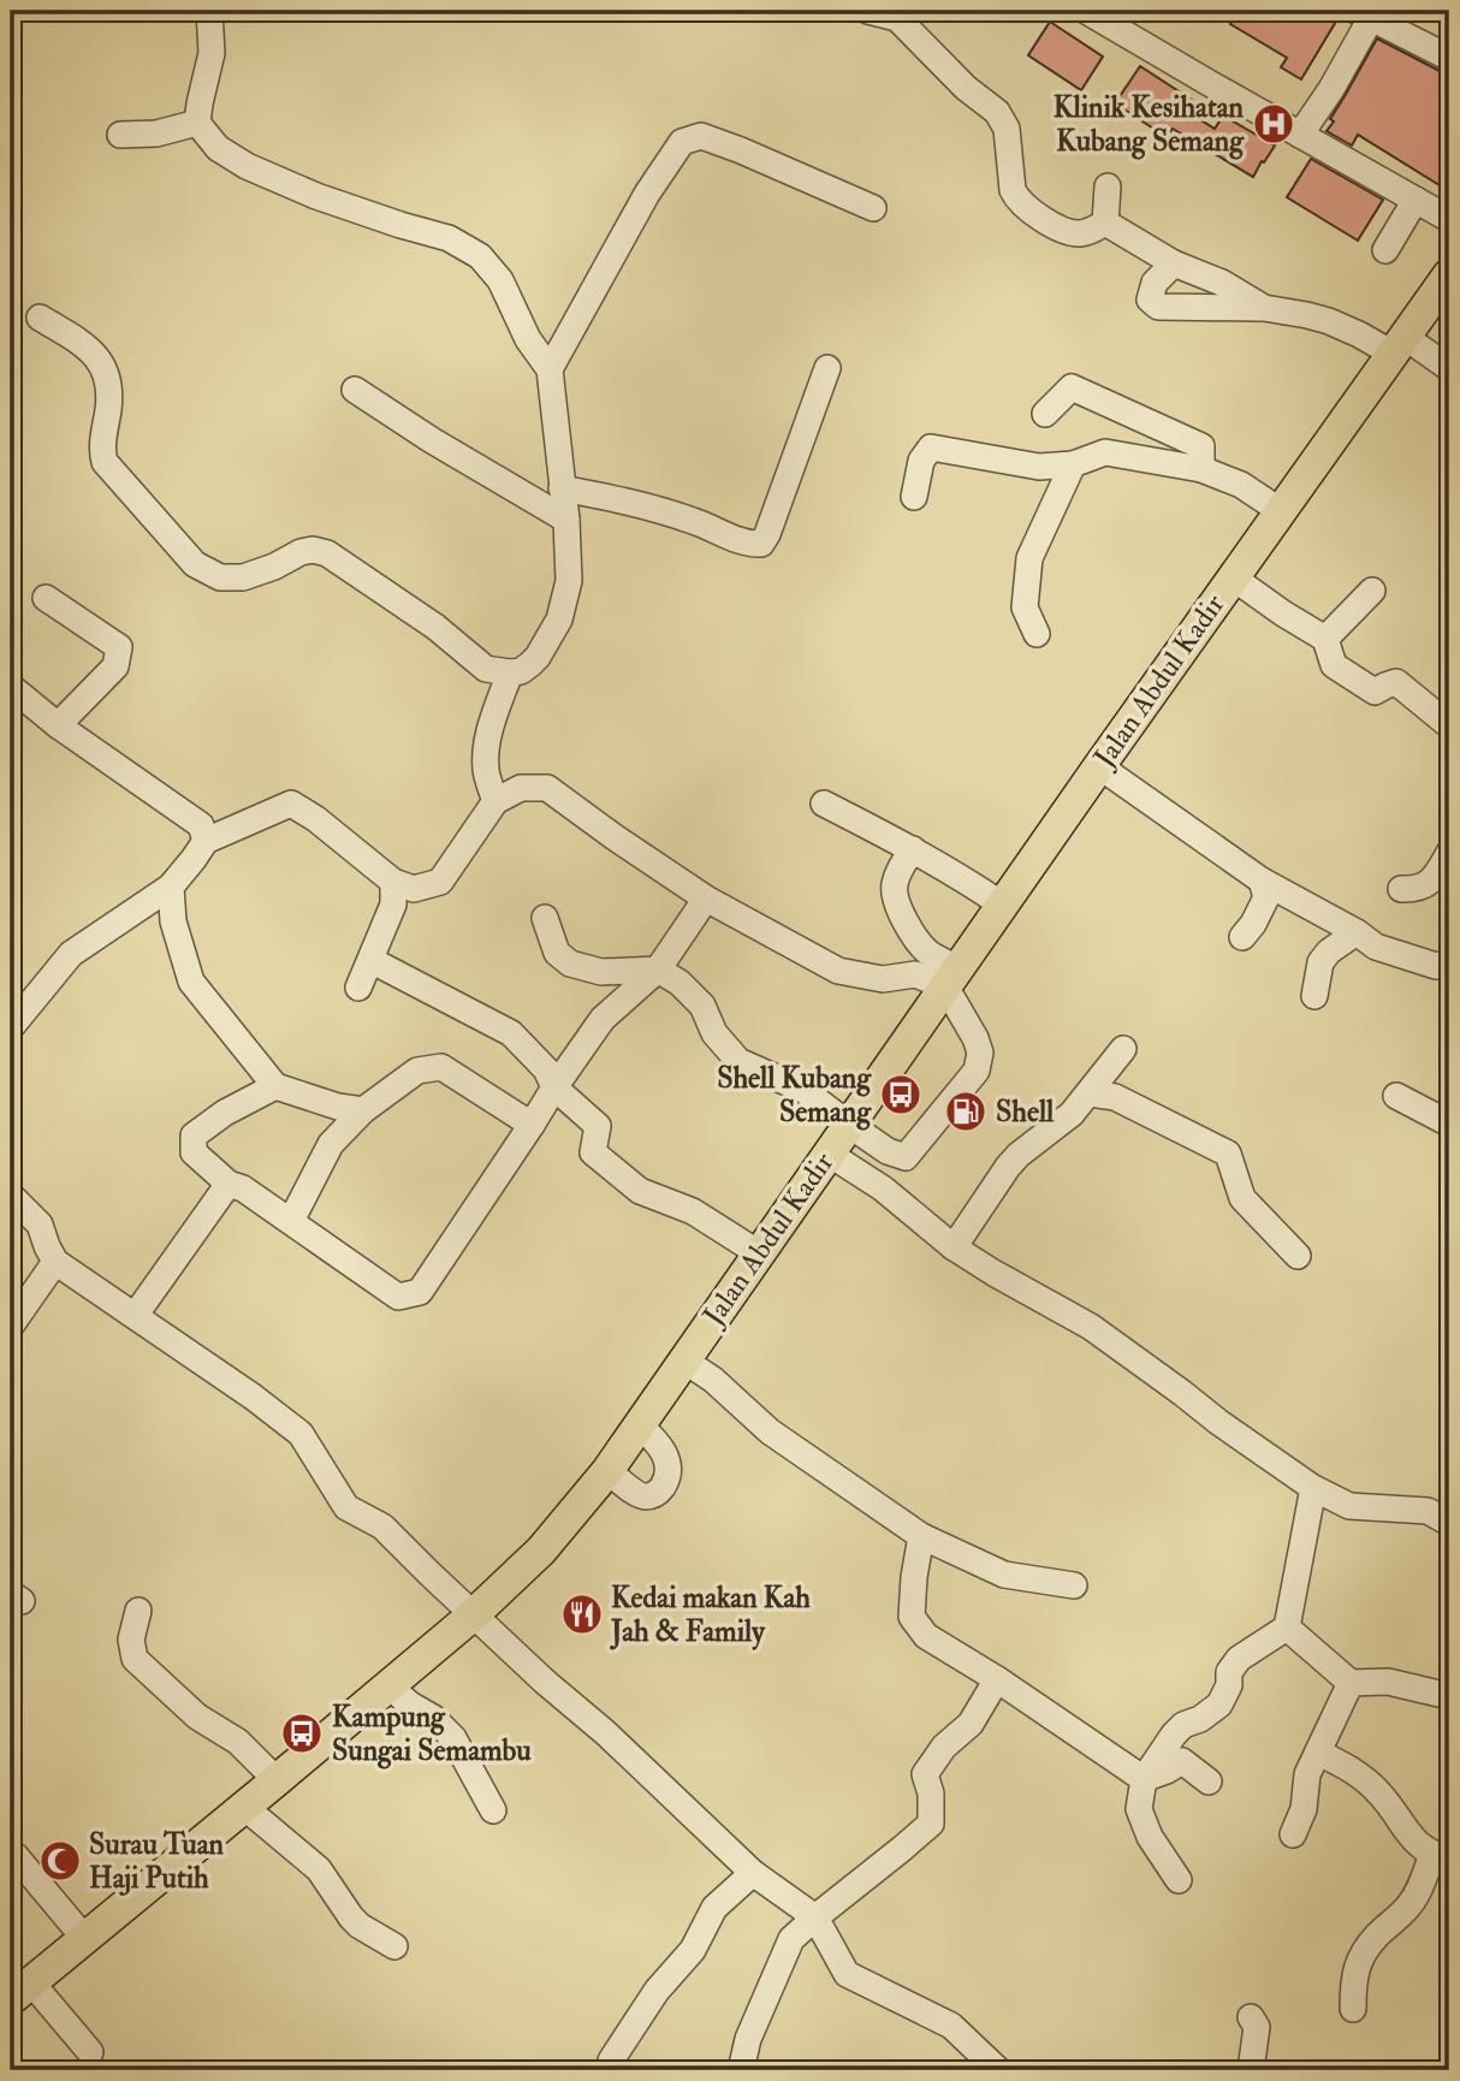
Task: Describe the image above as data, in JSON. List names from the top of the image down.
{
  "streets": {
    "main road": ["Jalan Abdul Kadir"]
  },
  "places": {
    "hospital": ["Klinik Kesihatan Kubang Semang"],
    "bus stop": ["Shell Kubang Semang", "Kampung Sungai Semambu"],
    "fuel station": ["Shell"],
    "restaurant": ["Kedai makan Kah Jah & Family"],
    "mosque": ["Surau Tuan Haji Putih"]
  }
}
